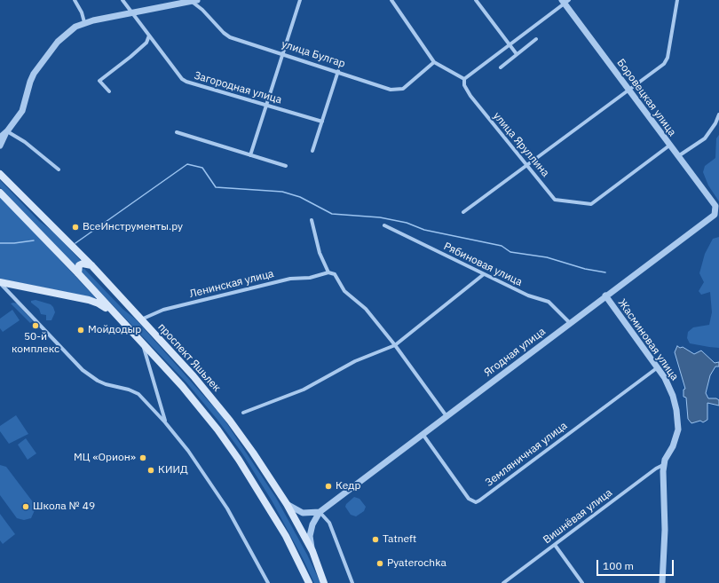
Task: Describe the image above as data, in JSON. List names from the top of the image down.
{
  "streets": {
    "main road": ["проспект Яшьлек"],
    "street": [
      "улица Булгар",
      "Загородная улица",
      "Боровецкая улица",
      "улица Яруллина",
      "Рябиновая улица",
      "Ленинская улица",
      "Жасминовая улица",
      "Ягодная улица",
      "Земляничная улица",
      "Вишнёвая улица"
    ]
  },
  "crossings": [
    ["Боровецкая улица", "улица Яруллина"],
    ["Боровецкая улица", "Ягодная улица"],
    ["Рябиновая улица", "Ягодная улица"],
    ["Ленинская улица", "проспект Яшьлек"],
    ["Жасминовая улица", "Ягодная улица"],
    ["Жасминовая улица", "Земляничная улица"],
    ["Жасминовая улица", "Вишнёвая улица"],
    ["Ягодная улица", "Земляничная улица"]
  ],
  "places": [
    "ВсеИнструменты.ру",
    "50-й комплекс",
    "Мойдодыр",
    "МЦ «Орион»",
    "КИИД",
    "Кедр",
    "Школа № 49",
    "Tatneft",
    "Pyaterochka"
  ],
  "scale_bar": "100 m"
}
